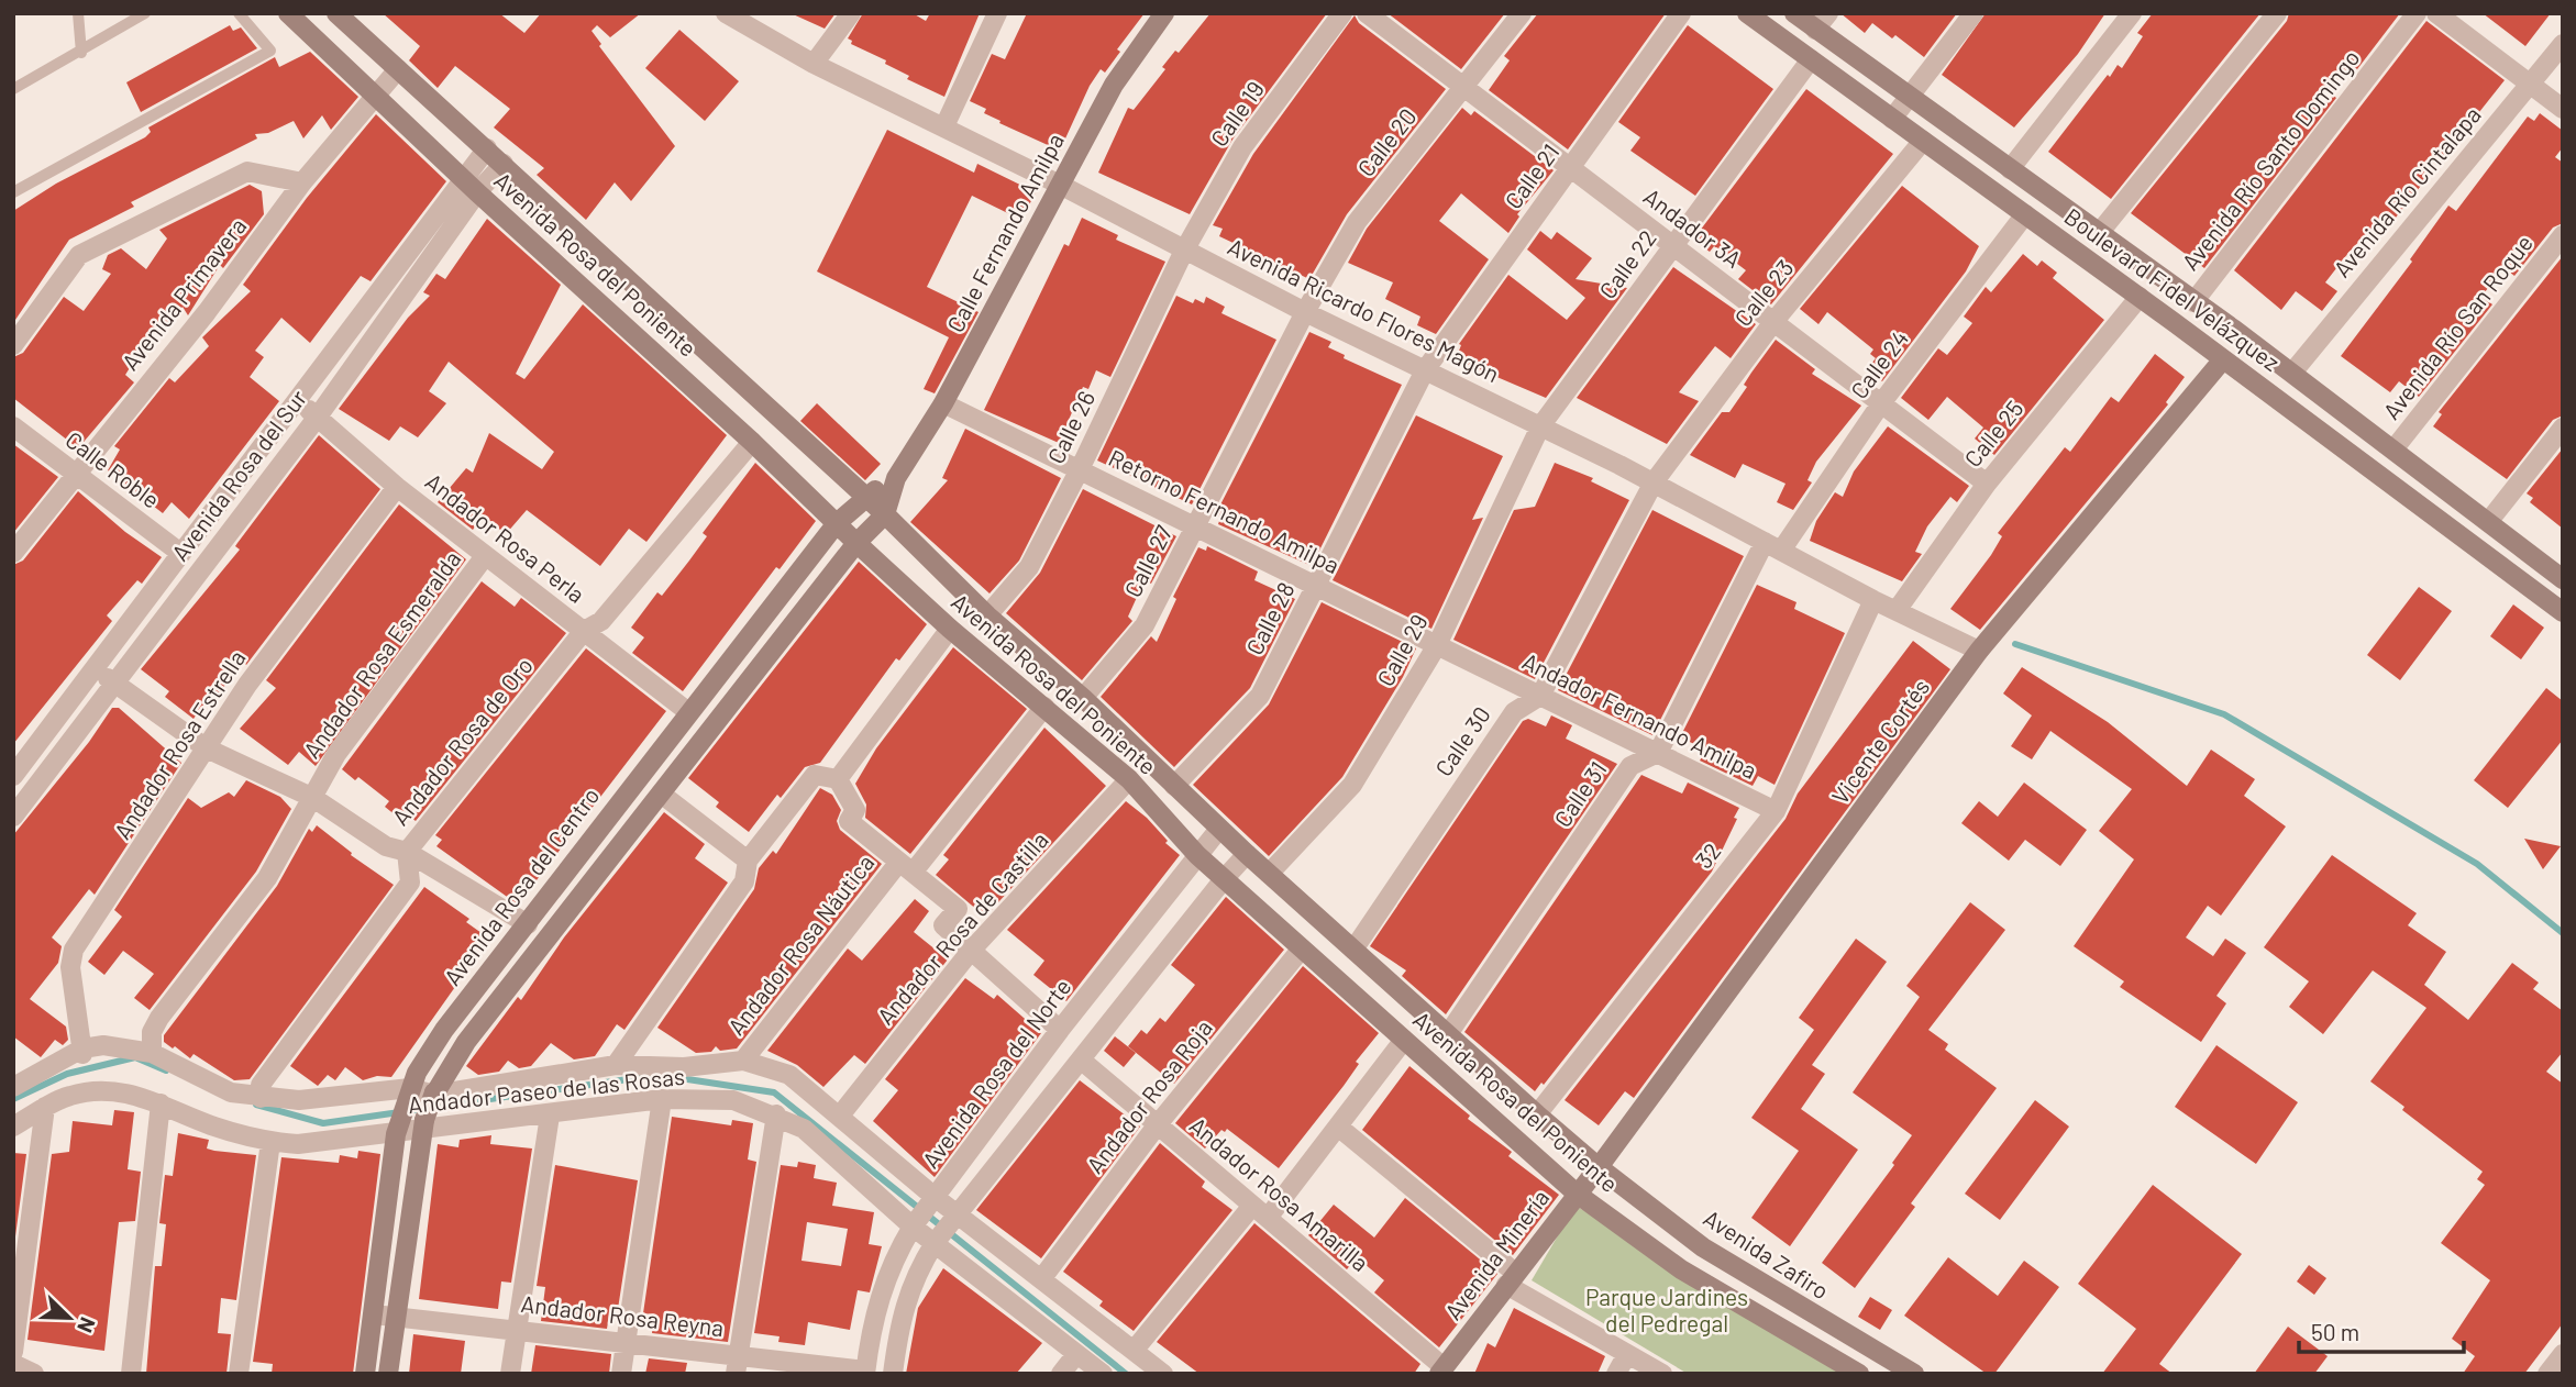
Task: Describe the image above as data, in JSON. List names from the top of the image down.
{
  "streets": {
    "street": [
      "Calle 19",
      "Calle 20",
      "Avenida Río Santo Domingo",
      "Calle 21",
      "Avenida Río Cintalapa",
      "Andador 3A",
      "Calle Fernando Amilpa",
      "Avenida Rosa del Poniente",
      "Calle 22",
      "Boulevard Fidel Velázquez",
      "Calle 23",
      "Avenida Primavera",
      "Avenida Ricardo Flores Magón",
      "Avenida Río San Roque",
      "Calle 24",
      "Calle 26",
      "Calle 25",
      "Calle Roble",
      "Avenida Rosa del Sur",
      "Retorno Fernando Amilpa",
      "Andador Rosa Perla",
      "Calle 27",
      "Calle 28",
      "Calle 29",
      "Andador Rosa Esmeralda",
      "Andador Fernando Amilpa",
      "Andador Rosa de Oro",
      "Calle 30",
      "Vicente Cortés",
      "Andador Rosa Estrella",
      "Calle 31",
      "32",
      "Avenida Rosa del Centro",
      "Andador Rosa de Castilla",
      "Andador Rosa Náutica",
      "Avenida Rosa del Norte",
      "Andador Paseo de las Rosas",
      "Andador Rosa Roja",
      "Andador Rosa Amarilla",
      "Avenida Minería",
      "Avenida Zafiro",
      "Andador Rosa Reyna"
    ]
  },
  "crossings": [
    ["Calle 19", "Avenida Ricardo Flores Magón"],
    ["Calle 19", "Calle 26"],
    ["Calle 20", "Andador 3A"],
    ["Calle 20", "Avenida Ricardo Flores Magón"],
    ["Calle 20", "Calle 27"],
    ["Avenida Río Santo Domingo", "Boulevard Fidel Velázquez"],
    ["Calle 21", "Andador 3A"],
    ["Calle 21", "Avenida Ricardo Flores Magón"],
    ["Calle 21", "Calle 28"],
    ["Avenida Río Cintalapa", "Boulevard Fidel Velázquez"],
    ["Andador 3A", "Calle 22"],
    ["Andador 3A", "Calle 23"],
    ["Andador 3A", "Calle 24"],
    ["Andador 3A", "Calle 25"],
    ["Calle Fernando Amilpa", "Avenida Rosa del Poniente"],
    ["Calle Fernando Amilpa", "Avenida Ricardo Flores Magón"],
    ["Calle Fernando Amilpa", "Retorno Fernando Amilpa"],
    ["Calle Fernando Amilpa", "Avenida Rosa del Centro"],
    ["Avenida Rosa del Poniente", "Avenida Primavera"],
    ["Avenida Rosa del Poniente", "Calle 26"],
    ["Avenida Rosa del Poniente", "Avenida Rosa del Sur"],
    ["Avenida Rosa del Poniente", "Calle 27"],
    ["Avenida Rosa del Poniente", "Calle 28"],
    ["Avenida Rosa del Poniente", "Calle 29"],
    ["Avenida Rosa del Poniente", "Andador Rosa de Oro"],
    ["Avenida Rosa del Poniente", "Calle 30"],
    ["Avenida Rosa del Poniente", "Vicente Cortés"],
    ["Avenida Rosa del Poniente", "Calle 31"],
    ["Avenida Rosa del Poniente", "32"],
    ["Avenida Rosa del Poniente", "Avenida Rosa del Centro"],
    ["Avenida Rosa del Poniente", "Andador Rosa de Castilla"],
    ["Avenida Rosa del Poniente", "Andador Rosa Náutica"],
    ["Avenida Rosa del Poniente", "Avenida Rosa del Norte"],
    ["Avenida Rosa del Poniente", "Andador Rosa Roja"],
    ["Avenida Rosa del Poniente", "Avenida Minería"],
    ["Avenida Rosa del Poniente", "Avenida Zafiro"],
    ["Calle 22", "Boulevard Fidel Velázquez"],
    ["Calle 22", "Avenida Ricardo Flores Magón"],
    ["Calle 22", "Calle 29"],
    ["Boulevard Fidel Velázquez", "Calle 23"],
    ["Boulevard Fidel Velázquez", "Avenida Río San Roque"],
    ["Boulevard Fidel Velázquez", "Calle 24"],
    ["Boulevard Fidel Velázquez", "Calle 25"],
    ["Boulevard Fidel Velázquez", "Vicente Cortés"],
    ["Calle 23", "Avenida Ricardo Flores Magón"],
    ["Calle 23", "Calle 30"],
    ["Avenida Primavera", "Calle Roble"],
    ["Avenida Ricardo Flores Magón", "Calle 24"],
    ["Avenida Ricardo Flores Magón", "Calle 26"],
    ["Avenida Ricardo Flores Magón", "Calle 25"],
    ["Avenida Ricardo Flores Magón", "Calle 27"],
    ["Avenida Ricardo Flores Magón", "Calle 28"],
    ["Avenida Ricardo Flores Magón", "Calle 29"],
    ["Avenida Ricardo Flores Magón", "Calle 30"],
    ["Avenida Ricardo Flores Magón", "Vicente Cortés"],
    ["Avenida Ricardo Flores Magón", "32"],
    ["Calle 26", "Retorno Fernando Amilpa"],
    ["Calle Roble", "Avenida Rosa del Sur"],
    ["Avenida Rosa del Sur", "Andador Rosa Perla"],
    ["Retorno Fernando Amilpa", "Calle 27"],
    ["Retorno Fernando Amilpa", "Calle 28"],
    ["Retorno Fernando Amilpa", "Calle 29"],
    ["Retorno Fernando Amilpa", "Andador Fernando Amilpa"],
    ["Andador Rosa Perla", "Andador Rosa Esmeralda"],
    ["Andador Rosa Perla", "Andador Rosa de Oro"],
    ["Andador Rosa Perla", "Andador Rosa Estrella"],
    ["Andador Rosa Perla", "Avenida Rosa del Centro"],
    ["Andador Fernando Amilpa", "Calle 30"],
    ["Andador Fernando Amilpa", "Calle 31"],
    ["Andador Fernando Amilpa", "32"],
    ["Vicente Cortés", "Avenida Minería"],
    ["Vicente Cortés", "Avenida Zafiro"],
    ["Avenida Rosa del Centro", "Andador Paseo de las Rosas"],
    ["Avenida Rosa del Centro", "Andador Rosa Reyna"],
    ["Andador Rosa de Castilla", "Andador Paseo de las Rosas"],
    ["Andador Rosa Náutica", "Andador Paseo de las Rosas"],
    ["Avenida Rosa del Norte", "Andador Paseo de las Rosas"],
    ["Avenida Rosa del Norte", "Andador Rosa Reyna"],
    ["Andador Paseo de las Rosas", "Andador Rosa Roja"],
    ["Andador Rosa Roja", "Andador Rosa Amarilla"],
    ["Andador Rosa Amarilla", "Avenida Minería"],
    ["Avenida Minería", "Avenida Zafiro"]
  ],
  "parks": ["Parque Jardines del Pedregal"],
  "scale_bar": "50 m",
  "north": "bottom right"
}
